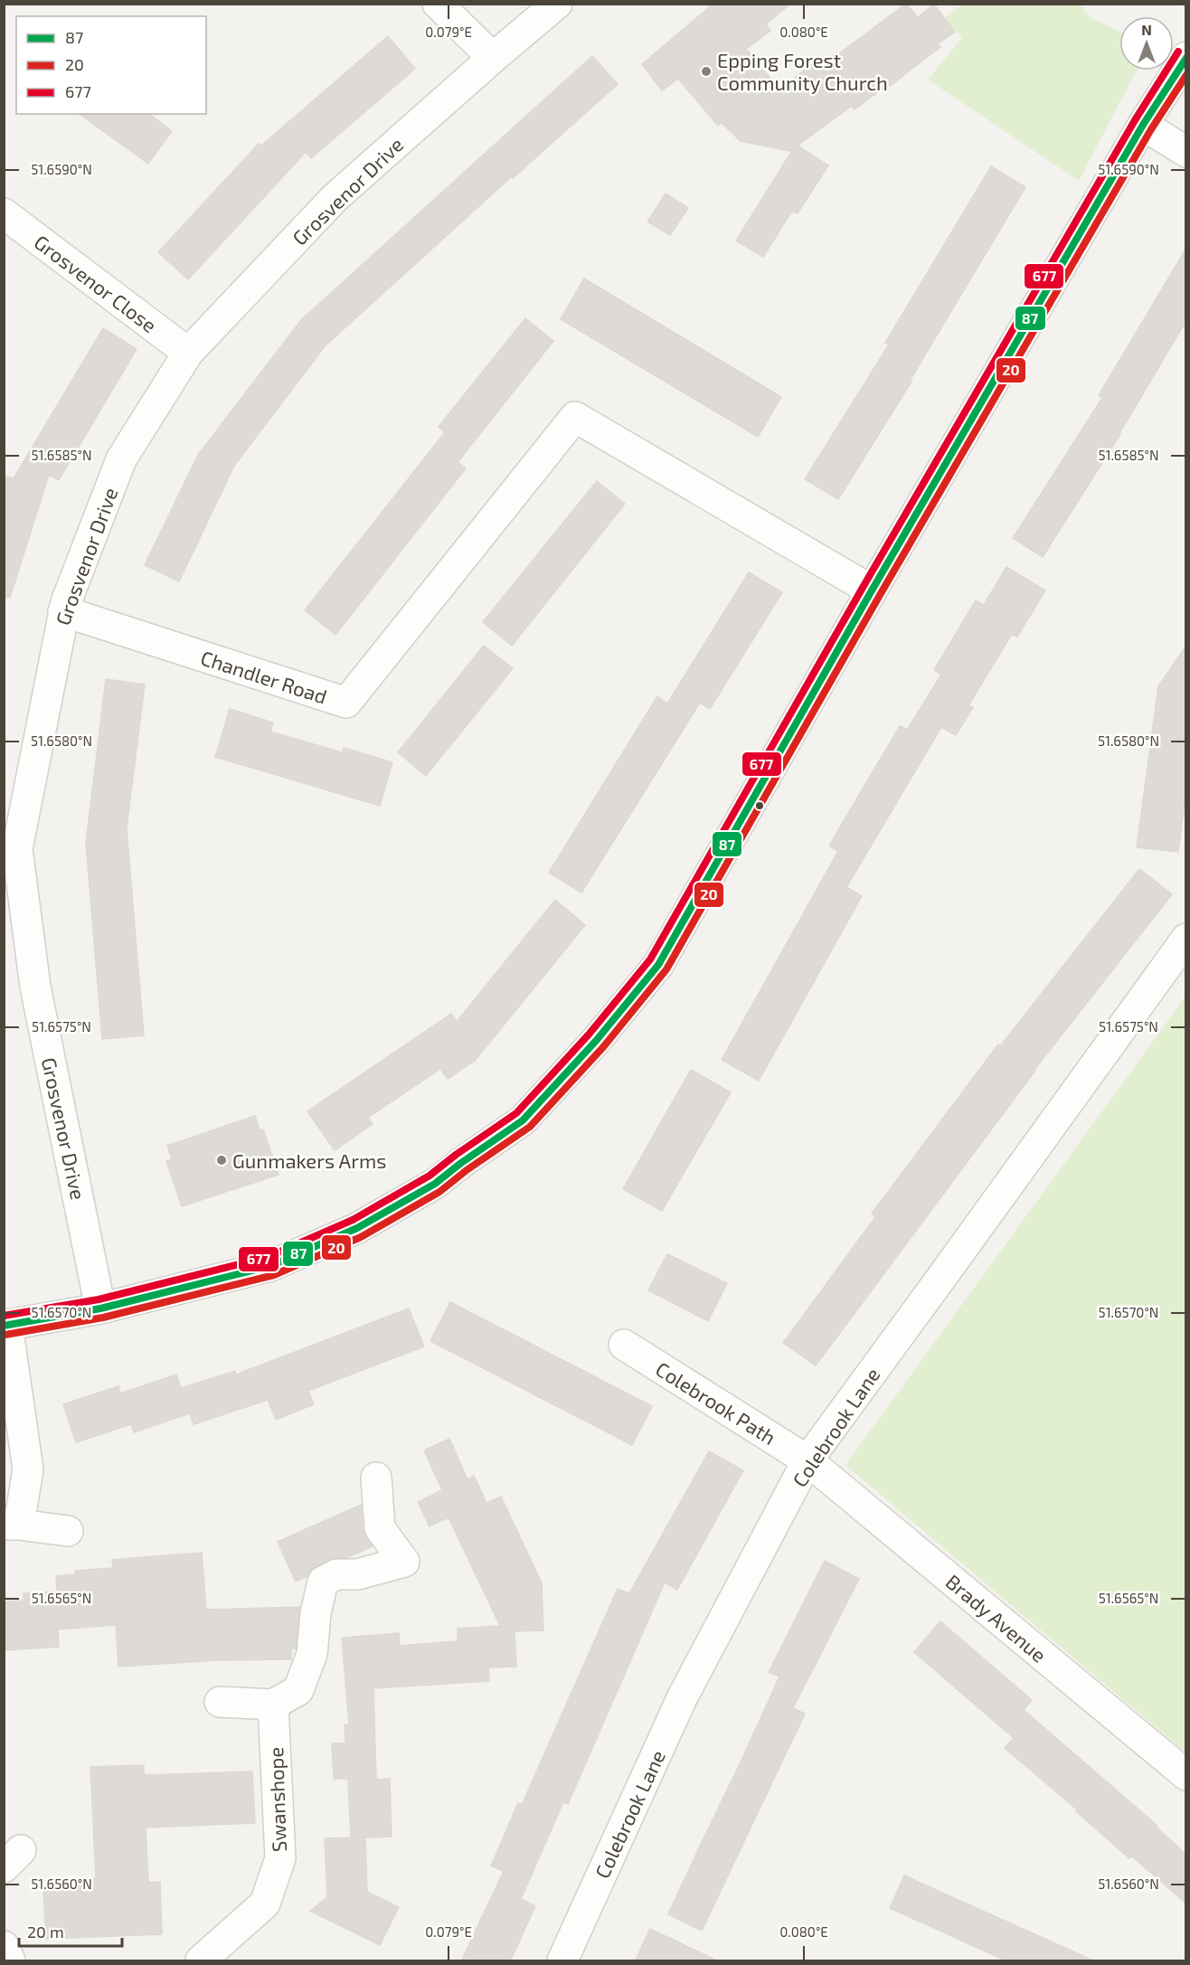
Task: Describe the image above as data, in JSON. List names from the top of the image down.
{
  "streets": {
    "street": [
      "Grosvenor Drive",
      "Grosvenor Close",
      "Chandler Road",
      "Colebrook Path",
      "Colebrook Lane",
      "Brady Avenue",
      "Swanshope"
    ]
  },
  "crossings": [
    ["Grosvenor Drive", "Grosvenor Close"],
    ["Grosvenor Drive", "Chandler Road"],
    ["Colebrook Path", "Colebrook Lane"],
    ["Colebrook Path", "Brady Avenue"],
    ["Colebrook Lane", "Brady Avenue"]
  ],
  "places": ["Epping Forest Community Church", "Gunmakers Arms"],
  "lines": ["transit line 677", "transit line 87", "transit line 20"],
  "legend": ["87", "20", "677"],
  "scale_bar": "20 m",
  "north": "top",
  "coordinates": [
    "0.079°E",
    "0.080°E",
    "51.6590°N",
    "51.6585°N",
    "51.6580°N",
    "51.6575°N",
    "51.6570°N",
    "51.6565°N",
    "51.6560°N"
  ]
}
